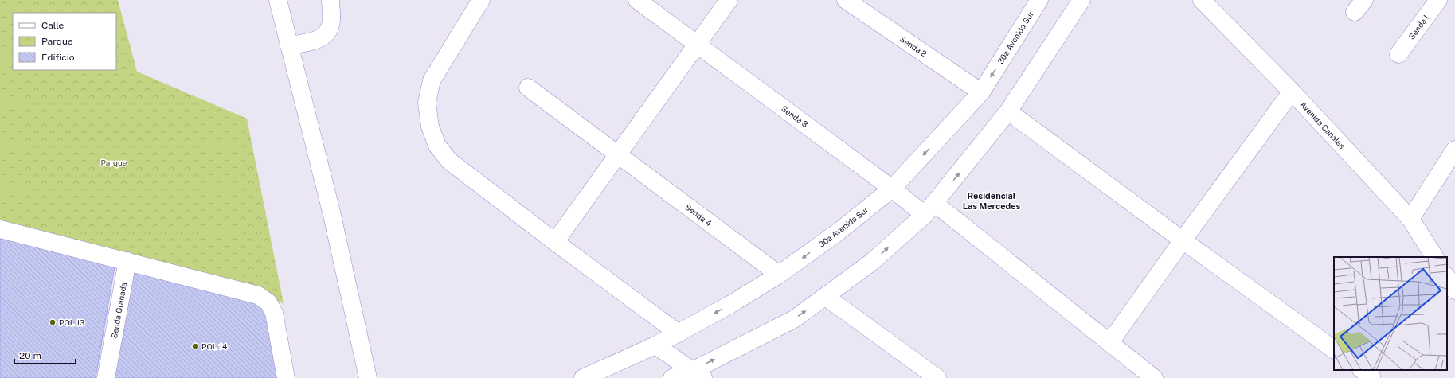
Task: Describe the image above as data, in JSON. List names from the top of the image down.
{
  "streets": {
    "street": [
      "Senda I",
      "30a Avenida Sur",
      "Senda 2",
      "Senda 3",
      "Avenida Canales",
      "Senda 4",
      "Senda Granada"
    ]
  },
  "crossings": [
    ["30a Avenida Sur", "Senda 2"],
    ["30a Avenida Sur", "Senda 3"],
    ["30a Avenida Sur", "Senda 4"]
  ],
  "districts": ["Residencial Las Mercedes"],
  "parks": ["Parque"],
  "places": ["POL 13", "POL 14"],
  "legend": ["Calle", "Parque", "Edificio"],
  "scale_bar": "20 m"
}
